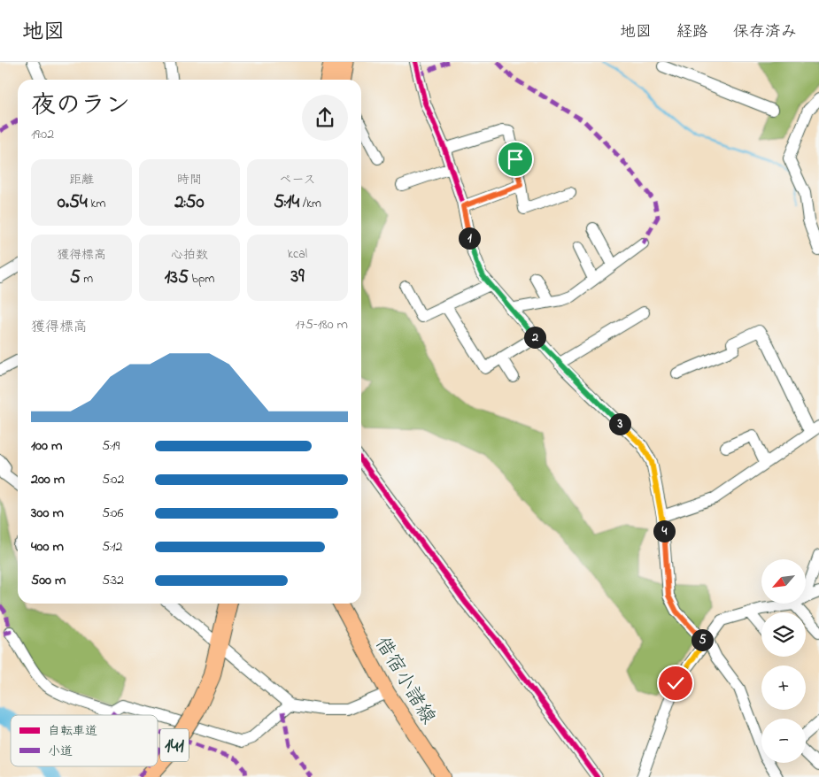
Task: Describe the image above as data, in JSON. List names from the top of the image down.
{
  "streets": {
    "highway": ["141"],
    "main road": ["借宿小諸線"]
  },
  "legend": ["自転車道", "小道"],
  "north": "bottom left",
  "page": {
    "header": "地図",
    "nav": ["地図", "経路", "保存済み"],
    "heading": ["夜のラン", "19:02"],
    "stats": [
      ["距離", "0.54 km"],
      ["時間", "2:50"],
      ["ペース", "5:14 /km"],
      ["獲得標高", "5 m"],
      ["心拍数", "135 bpm"],
      ["kcal", "39"]
    ],
    "pins": [
      "1",
      "2",
      "3",
      "4",
      "5"
    ],
    "chart": ["獲得標高", "175–180 m"],
    "list": [
      {
        "name": "100 m",
        "note": "5:19"
      },
      {
        "name": "200 m",
        "note": "5:02"
      },
      {
        "name": "300 m",
        "note": "5:06"
      },
      {
        "name": "400 m",
        "note": "5:12"
      },
      {
        "name": "500 m",
        "note": "5:32"
      }
    ],
    "map_buttons": ["+", "−"]
  }
}
